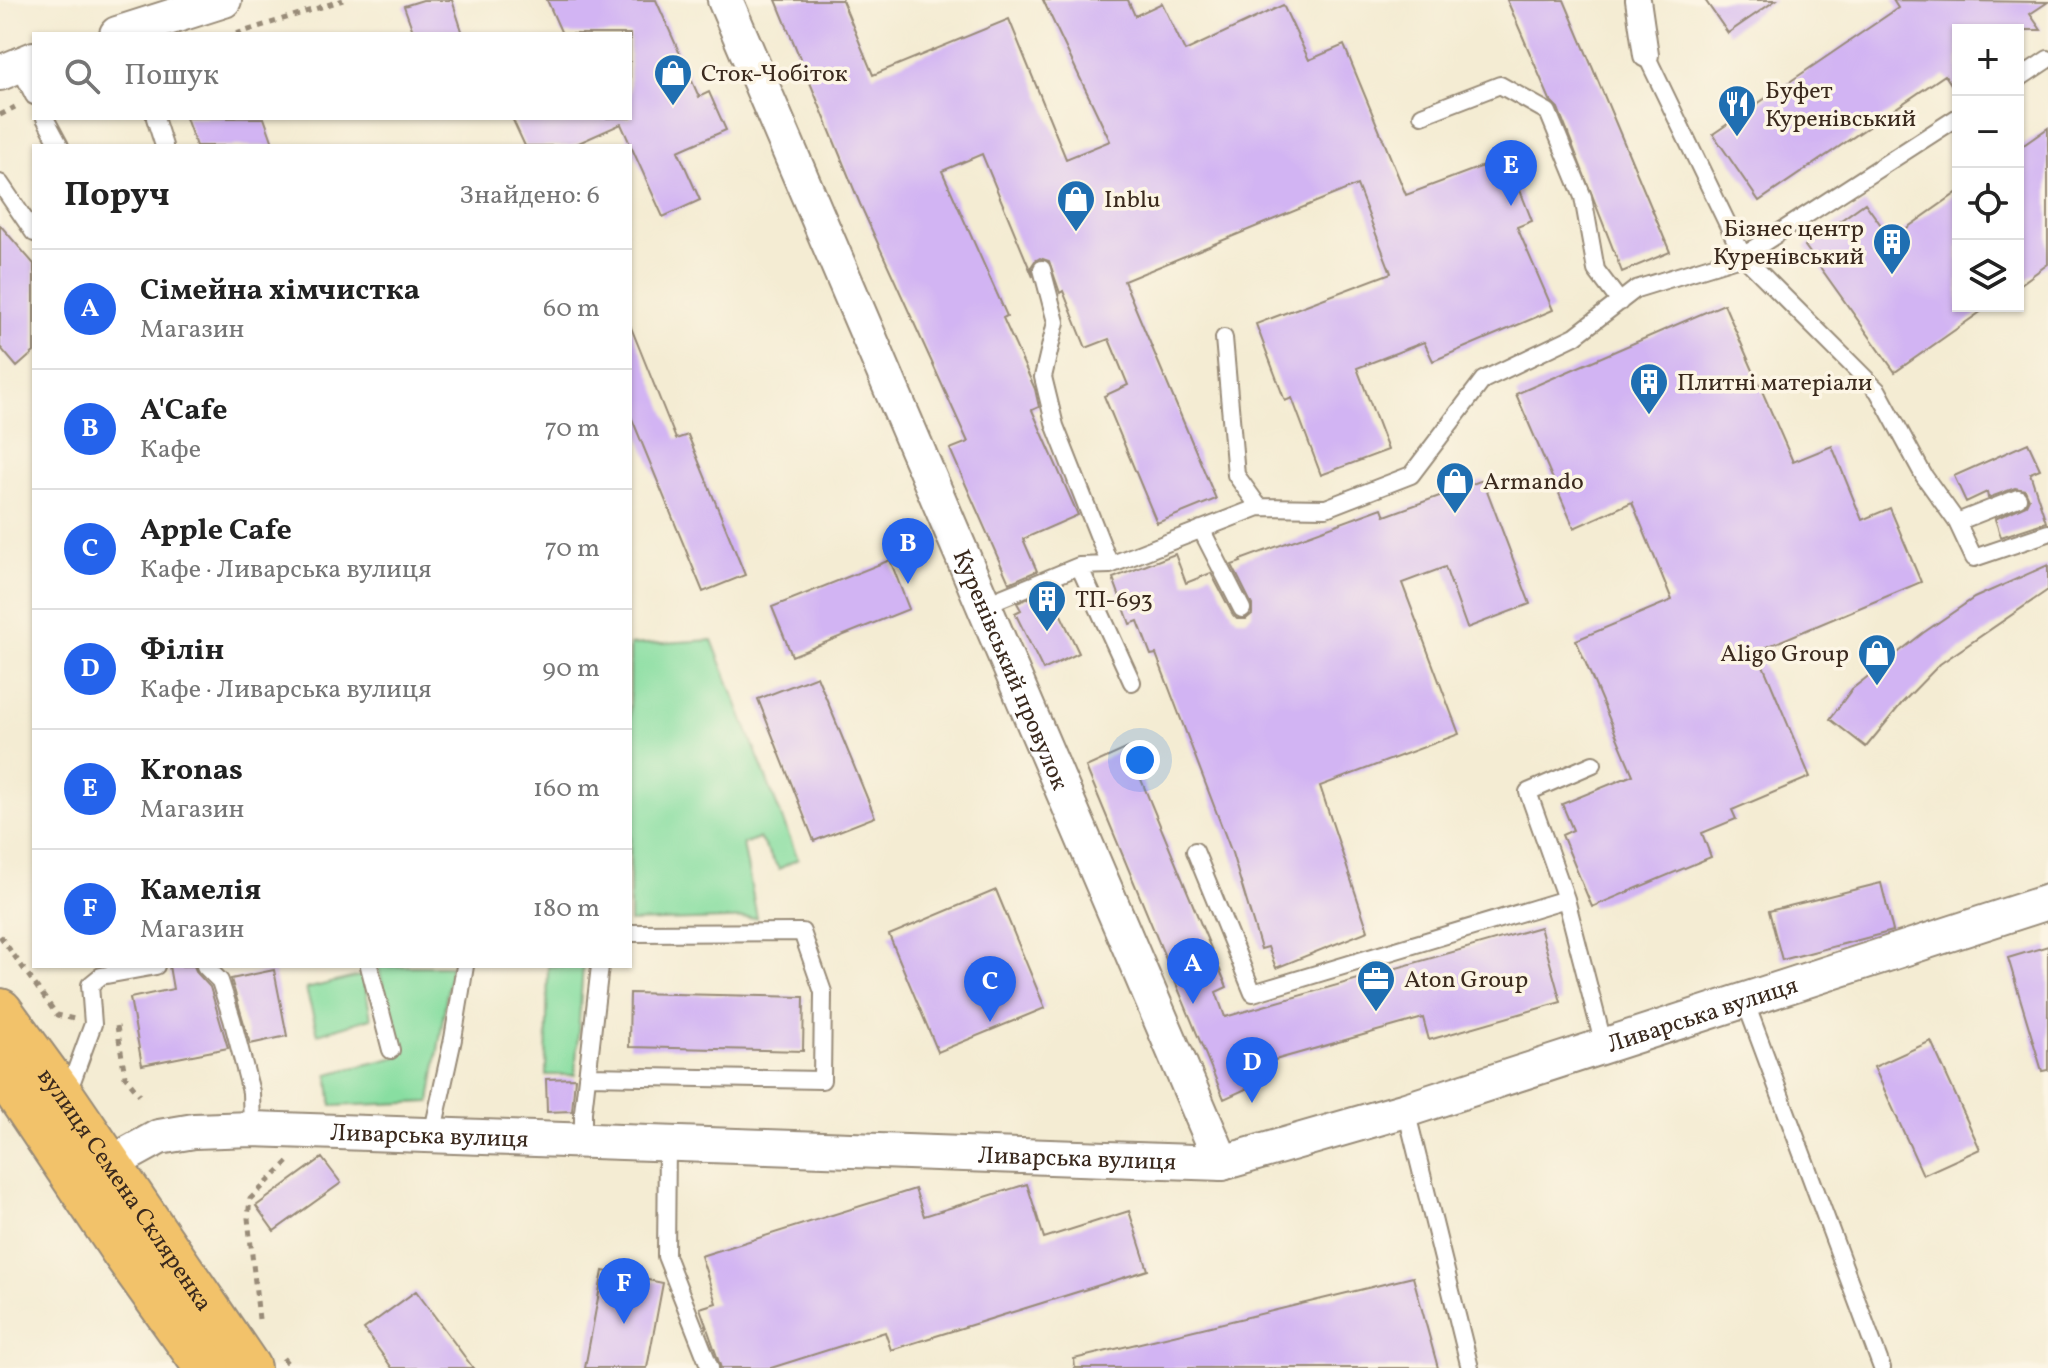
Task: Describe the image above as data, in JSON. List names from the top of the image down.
{
  "streets": {
    "main road": ["вулиця Семена Скляренка"],
    "street": ["Куренівський провулок", "Ливарська вулиця"]
  },
  "crossings": [
    ["Куренівський провулок", "Ливарська вулиця"],
    ["Ливарська вулиця", "вулиця Семена Скляренка"]
  ],
  "places": {
    "shop": [
      "Сток-Чобіток",
      "Inblu",
      "Armando",
      "Aligo Group"
    ],
    "restaurant": ["Буфет Куренівський"],
    "building": ["Бізнес центр Куренівський", "Плитні матеріали", "ТП-693"],
    "office": ["Aton Group"]
  },
  "page": {
    "map_buttons": ["+", "−"],
    "search": "Пошук",
    "pins": [
      "E",
      "B",
      "A",
      "C",
      "D",
      "F"
    ],
    "heading": ["Поруч", "Знайдено: 6"],
    "list": [
      {
        "mark": "A",
        "name": "Сімейна хімчистка",
        "note": "Магазин",
        "value": "60 m"
      },
      {
        "mark": "B",
        "name": "A'Cafe",
        "note": "Кафе",
        "value": "70 m"
      },
      {
        "mark": "C",
        "name": "Apple Cafe",
        "note": "Кафе · Ливарська вулиця",
        "value": "70 m"
      },
      {
        "mark": "D",
        "name": "Філін",
        "note": "Кафе · Ливарська вулиця",
        "value": "90 m"
      },
      {
        "mark": "E",
        "name": "Kronas",
        "note": "Магазин",
        "value": "160 m"
      },
      {
        "mark": "F",
        "name": "Камелія",
        "note": "Магазин",
        "value": "180 m"
      }
    ]
  }
}
